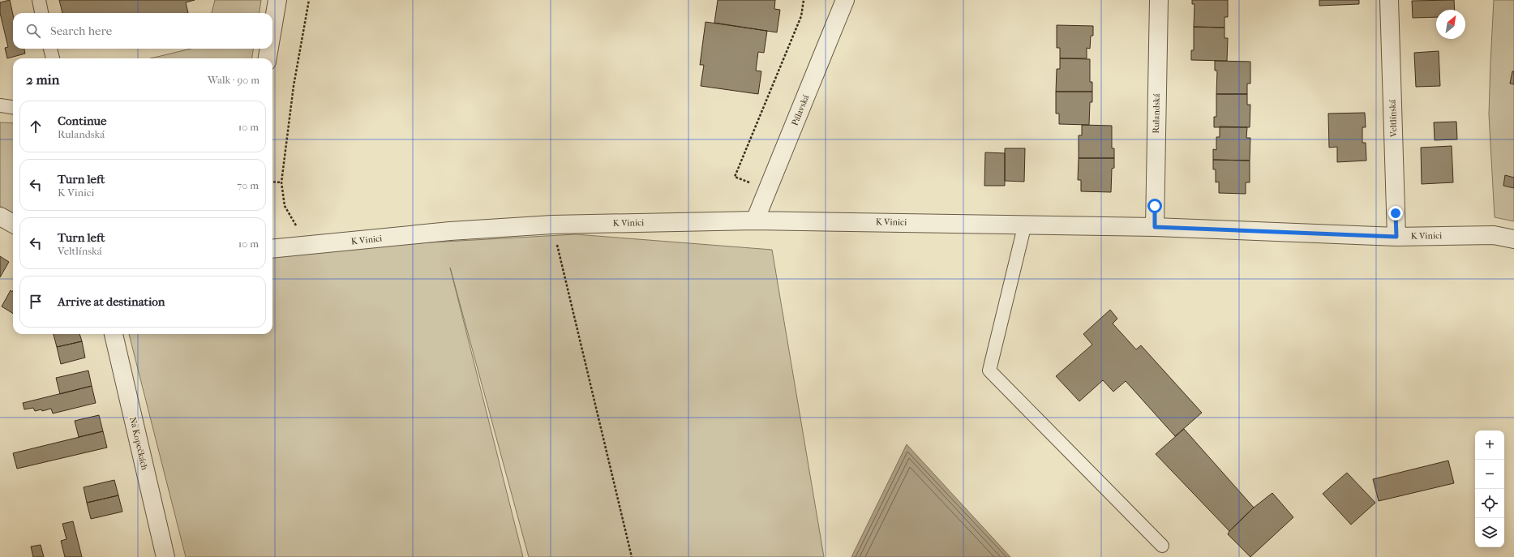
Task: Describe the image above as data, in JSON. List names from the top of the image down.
{
  "streets": {
    "street": [
      "Pálavská",
      "Rulandská",
      "Veltlínská",
      "K Vinici",
      "Na Kopečkách"
    ]
  },
  "crossings": [
    ["Pálavská", "K Vinici"],
    ["Rulandská", "K Vinici"],
    ["Veltlínská", "K Vinici"]
  ],
  "north": "top right",
  "page": {
    "search": "Search here",
    "heading": ["2 min", "Walk · 90 m"],
    "list": [
      ["Continue", "Rulandská", "10 m"],
      ["Turn left", "K Vinici", "70 m"],
      ["Turn left", "Veltlínská", "10 m"],
      "Arrive at destination"
    ],
    "map_buttons": ["+", "−"]
  }
}
